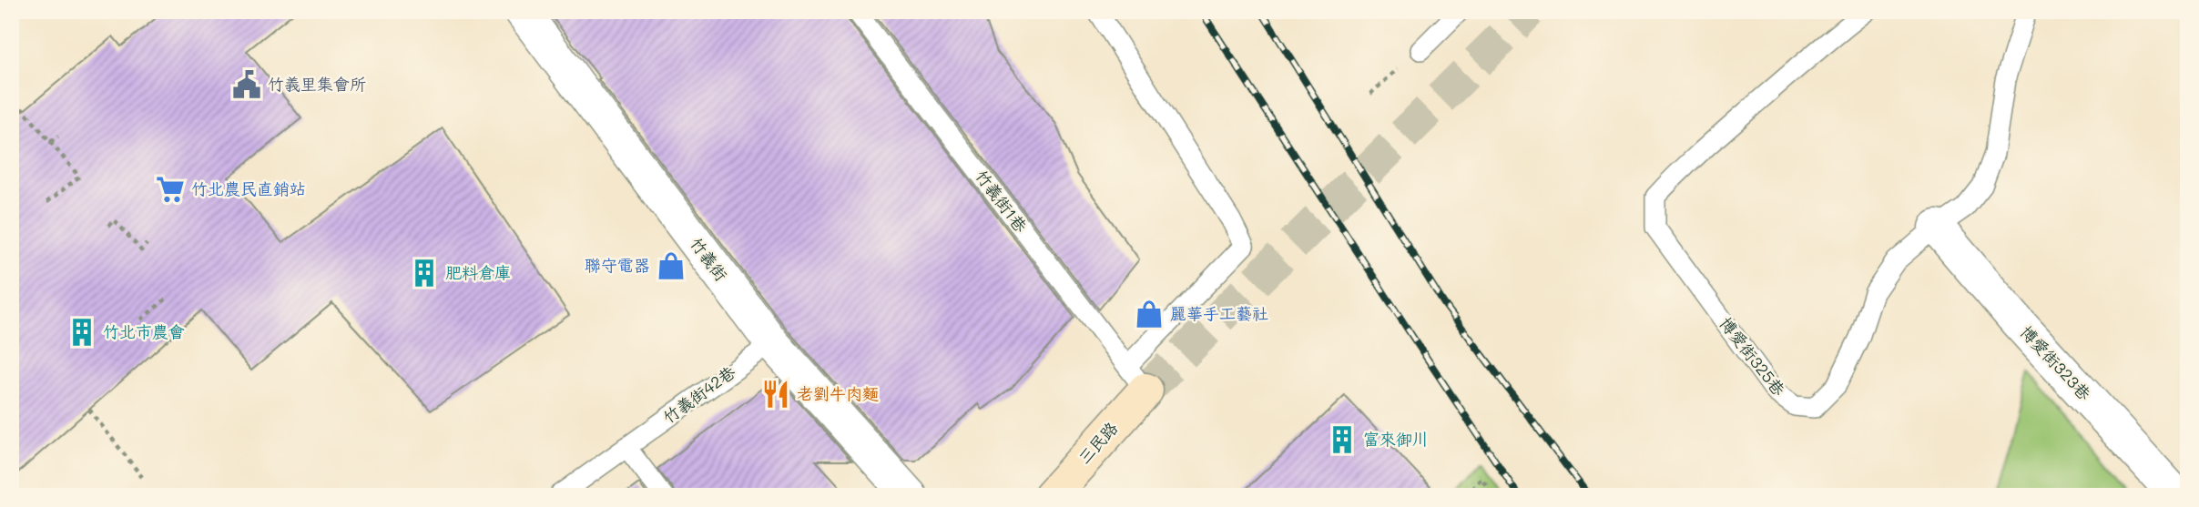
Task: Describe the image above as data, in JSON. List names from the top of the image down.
{
  "streets": {
    "street": ["竹義街", "博愛街323巷", "三民路"],
    "lane": ["竹義街1巷", "博愛街325巷", "竹義街42巷"]
  },
  "crossings": [
    ["竹義街1巷", "三民路"],
    ["竹義街", "竹義街42巷"],
    ["博愛街325巷", "博愛街323巷"]
  ],
  "places": {
    "public building": ["竹義里集會所"],
    "supermarket": ["竹北農民直銷站"],
    "shop": ["聯守電器", "麗華手工藝社"],
    "building": ["肥料倉庫", "竹北市農會", "富來御川"],
    "restaurant": ["老劉牛肉麵"]
  }
}
